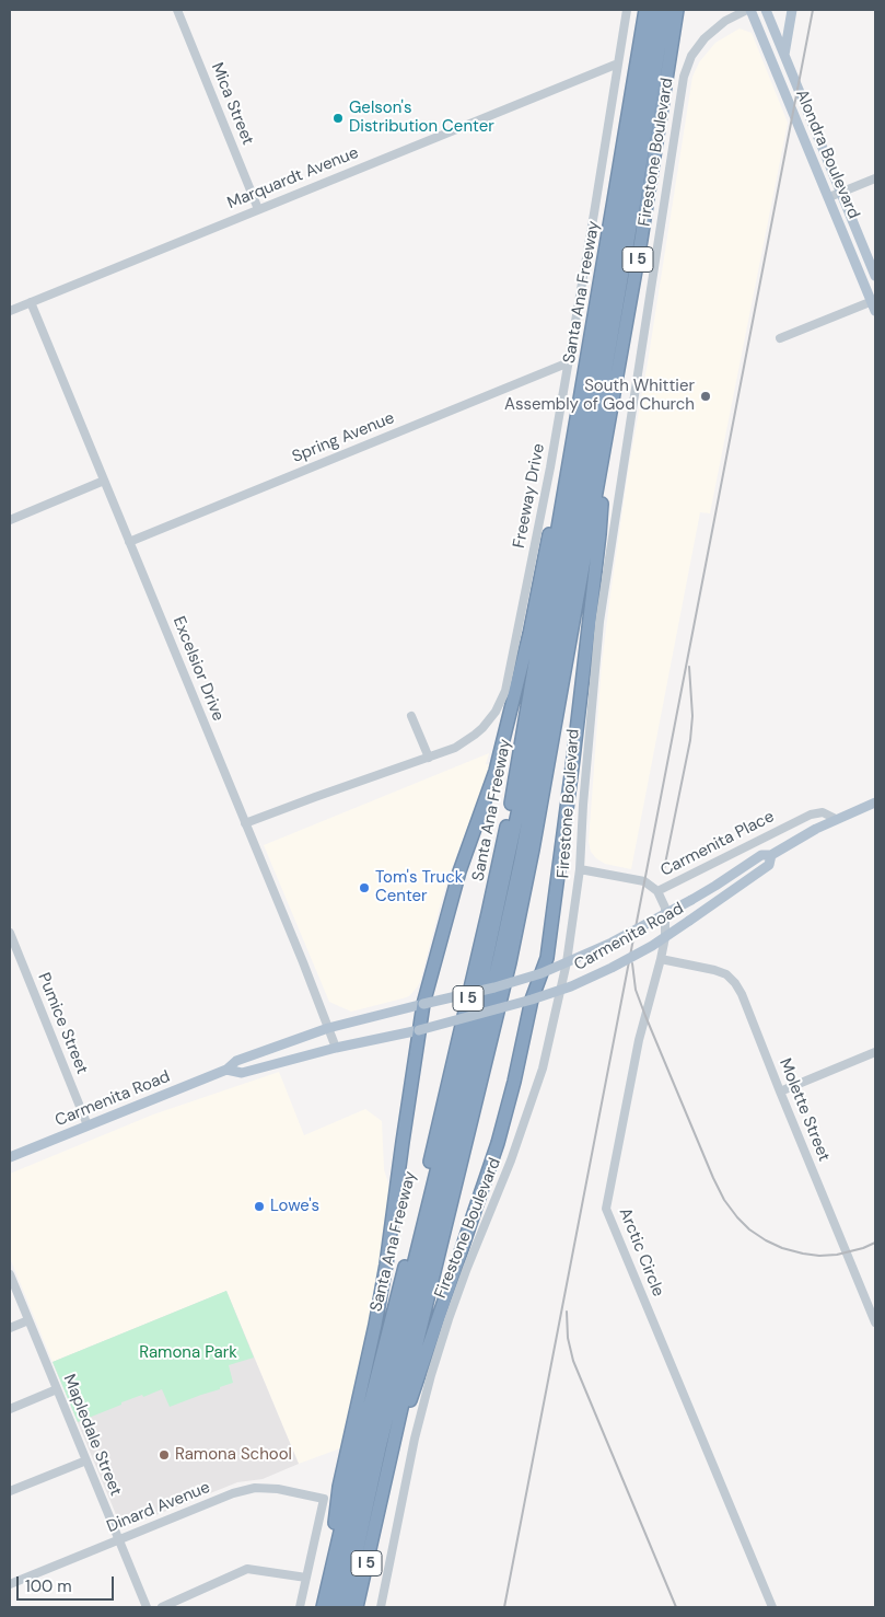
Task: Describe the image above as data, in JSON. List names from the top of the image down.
{
  "streets": {
    "highway": ["I 5", "Santa Ana Freeway"],
    "main road": ["Alondra Boulevard", "Carmenita Road"],
    "street": [
      "Mica Street",
      "Firestone Boulevard",
      "Marquardt Avenue",
      "Spring Avenue",
      "Freeway Drive",
      "Excelsior Drive",
      "Carmenita Place",
      "Pumice Street",
      "Molette Street",
      "Arctic Circle",
      "Mapledale Street",
      "Dinard Avenue"
    ]
  },
  "crossings": [
    ["Mica Street", "Marquardt Avenue"],
    ["Firestone Boulevard", "Alondra Boulevard"],
    ["Firestone Boulevard", "Carmenita Place"],
    ["Marquardt Avenue", "Freeway Drive"],
    ["Marquardt Avenue", "Excelsior Drive"],
    ["Spring Avenue", "Freeway Drive"],
    ["Spring Avenue", "Excelsior Drive"],
    ["Freeway Drive", "Excelsior Drive"],
    ["Excelsior Drive", "Carmenita Road"],
    ["Carmenita Place", "Carmenita Road"],
    ["Carmenita Place", "Arctic Circle"],
    ["Carmenita Road", "Pumice Street"],
    ["Molette Street", "Arctic Circle"],
    ["Mapledale Street", "Dinard Avenue"]
  ],
  "parks": ["Ramona Park"],
  "places": [
    "Gelson's Distribution Center",
    "South Whittier Assembly of God Church",
    "Tom's Truck Center",
    "Lowe's",
    "Ramona School"
  ],
  "scale_bar": "100 m"
}
